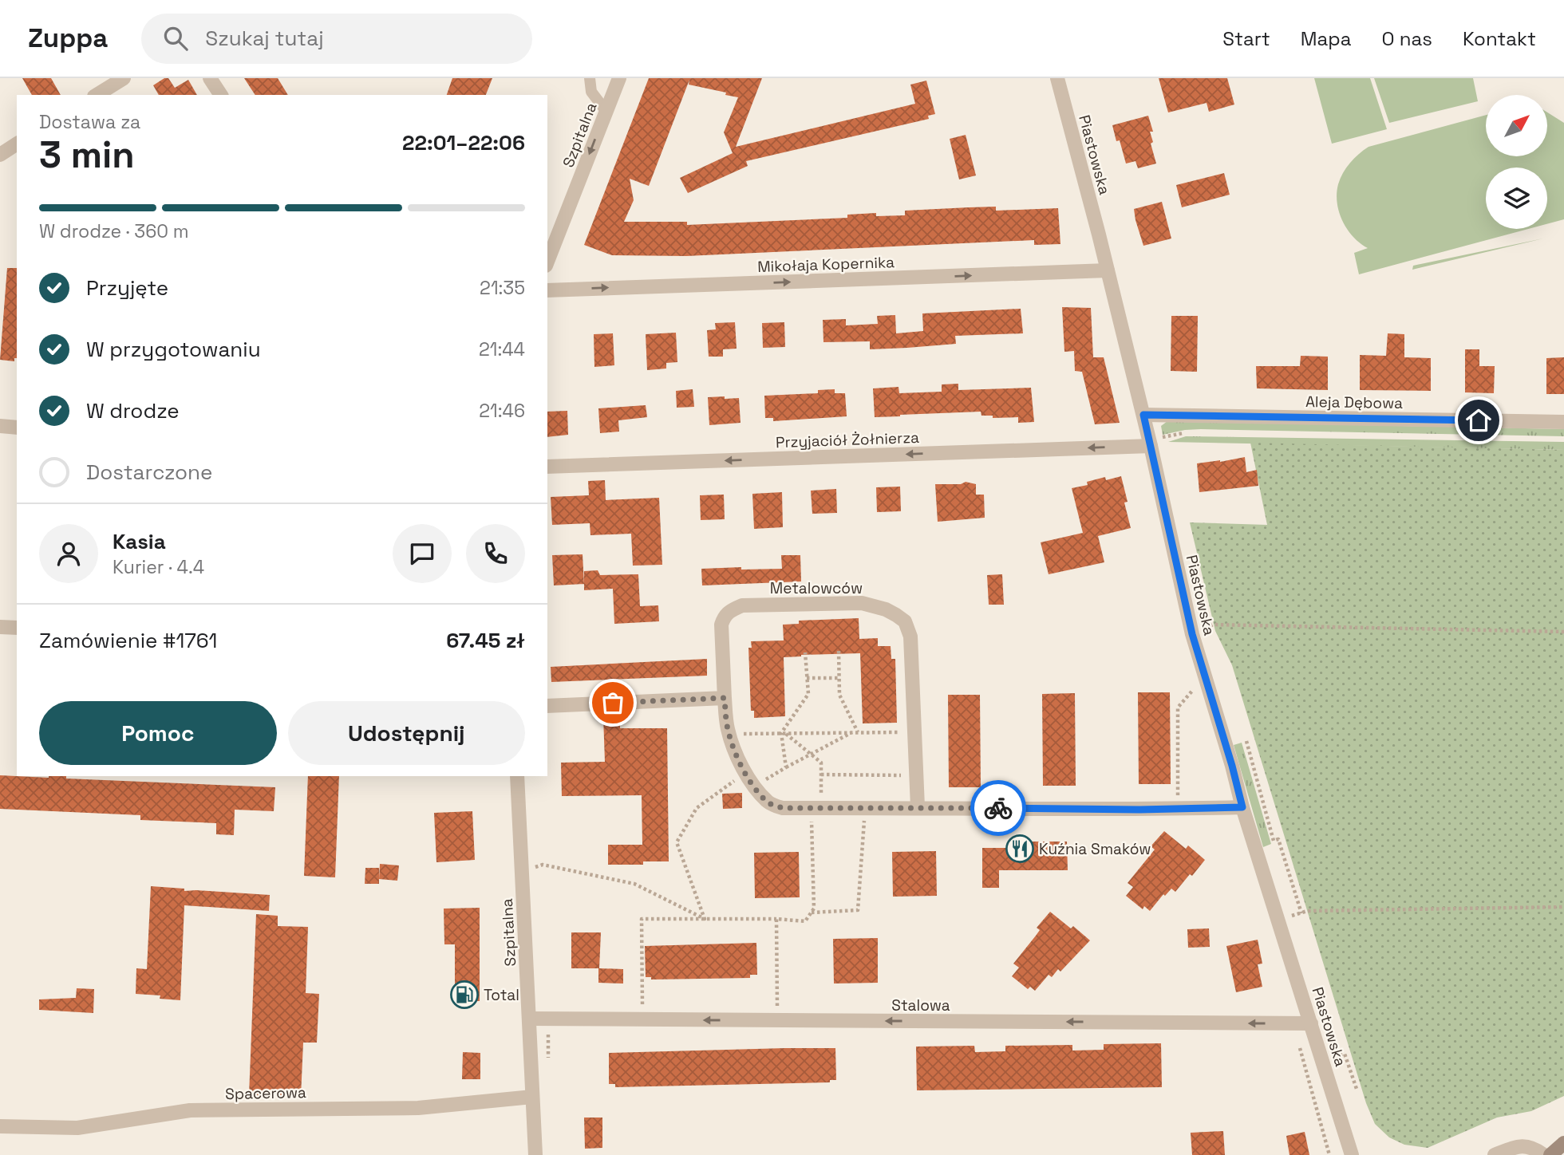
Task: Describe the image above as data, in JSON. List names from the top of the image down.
{
  "streets": {
    "street": [
      "Szpitalna",
      "Piastowska",
      "Mikołaja Kopernika",
      "Aleja Dębowa",
      "Przyjaciół Żołnierza",
      "Metalowców",
      "Stalowa",
      "Spacerowa"
    ]
  },
  "crossings": [
    ["Szpitalna", "Stalowa"],
    ["Szpitalna", "Spacerowa"],
    ["Piastowska", "Mikołaja Kopernika"],
    ["Piastowska", "Aleja Dębowa"],
    ["Piastowska", "Przyjaciół Żołnierza"],
    ["Piastowska", "Metalowców"],
    ["Piastowska", "Stalowa"]
  ],
  "one_way": ["Mikołaja Kopernika", "Przyjaciół Żołnierza", "Stalowa"],
  "places": {
    "restaurant": ["Kuźnia Smaków"],
    "fuel station": ["Total"]
  },
  "north": "top right",
  "page": {
    "header": "Zuppa",
    "search": "Szukaj tutaj",
    "nav": [
      "Start",
      "Mapa",
      "O nas",
      "Kontakt"
    ],
    "heading": ["3 min", "Dostawa za", "22:01–22:06"],
    "panel": [
      "Kasia",
      "Kurier · 4.4",
      "Zamówienie #1761",
      "67.45 zł"
    ],
    "bar": "W drodze · 360 m",
    "list": [
      ["Przyjęte", "21:35"],
      ["W przygotowaniu", "21:44"],
      ["W drodze", "21:46"],
      "Dostarczone"
    ],
    "buttons": ["Pomoc", "Udostępnij"]
  }
}
